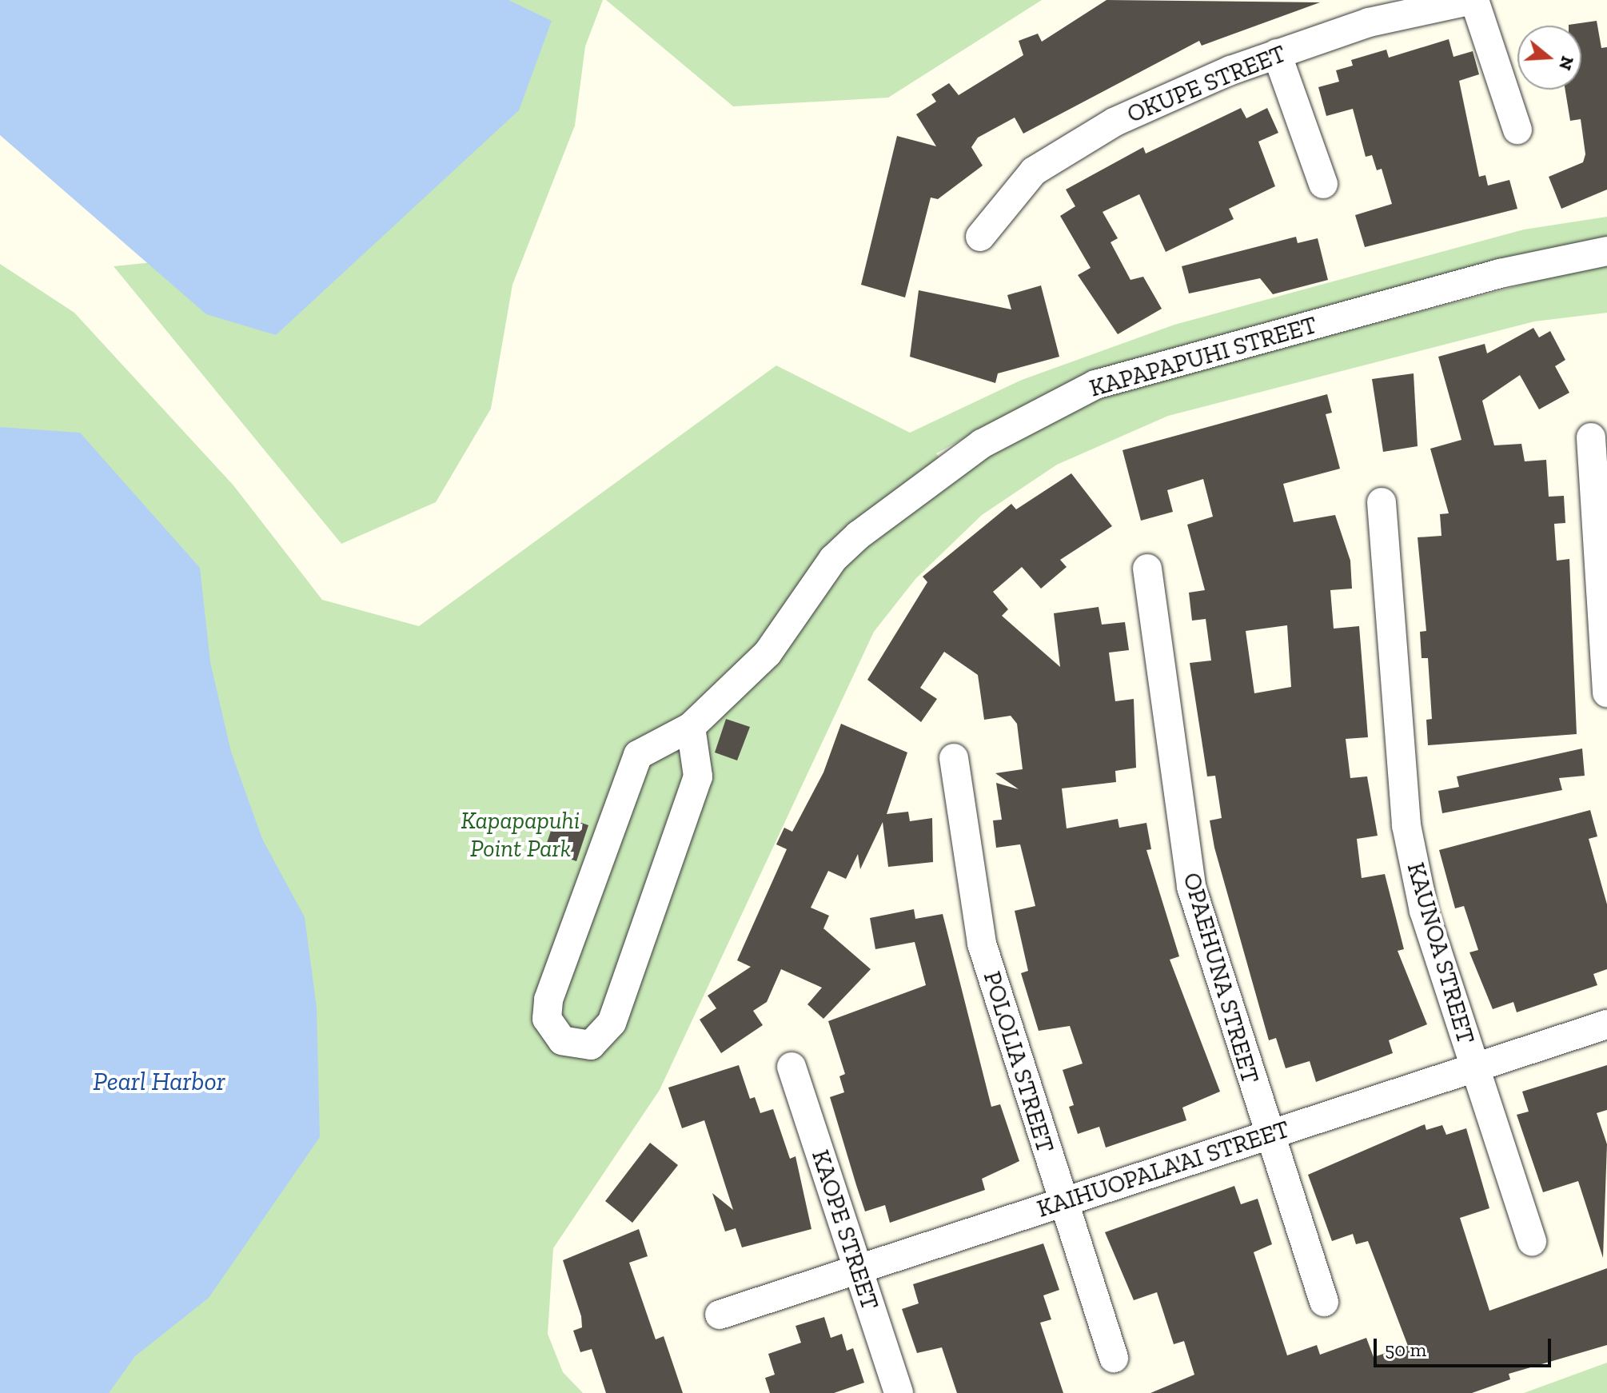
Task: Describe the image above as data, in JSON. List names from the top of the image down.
{
  "streets": {
    "street": [
      "OKUPE STREET",
      "KAPAPAPUHI STREET",
      "KAUNOA STREET",
      "OPAEHUNA STREET",
      "POLOLIA STREET",
      "KAIHUOPALA'AI STREET",
      "KAOPE STREET"
    ]
  },
  "crossings": [
    ["KAUNOA STREET", "KAIHUOPALA'AI STREET"],
    ["OPAEHUNA STREET", "KAIHUOPALA'AI STREET"],
    ["POLOLIA STREET", "KAIHUOPALA'AI STREET"],
    ["KAIHUOPALA'AI STREET", "KAOPE STREET"]
  ],
  "water": ["Pearl Harbor"],
  "parks": ["Kapapapuhi Point Park"],
  "scale_bar": "50 m",
  "north": "right"
}
